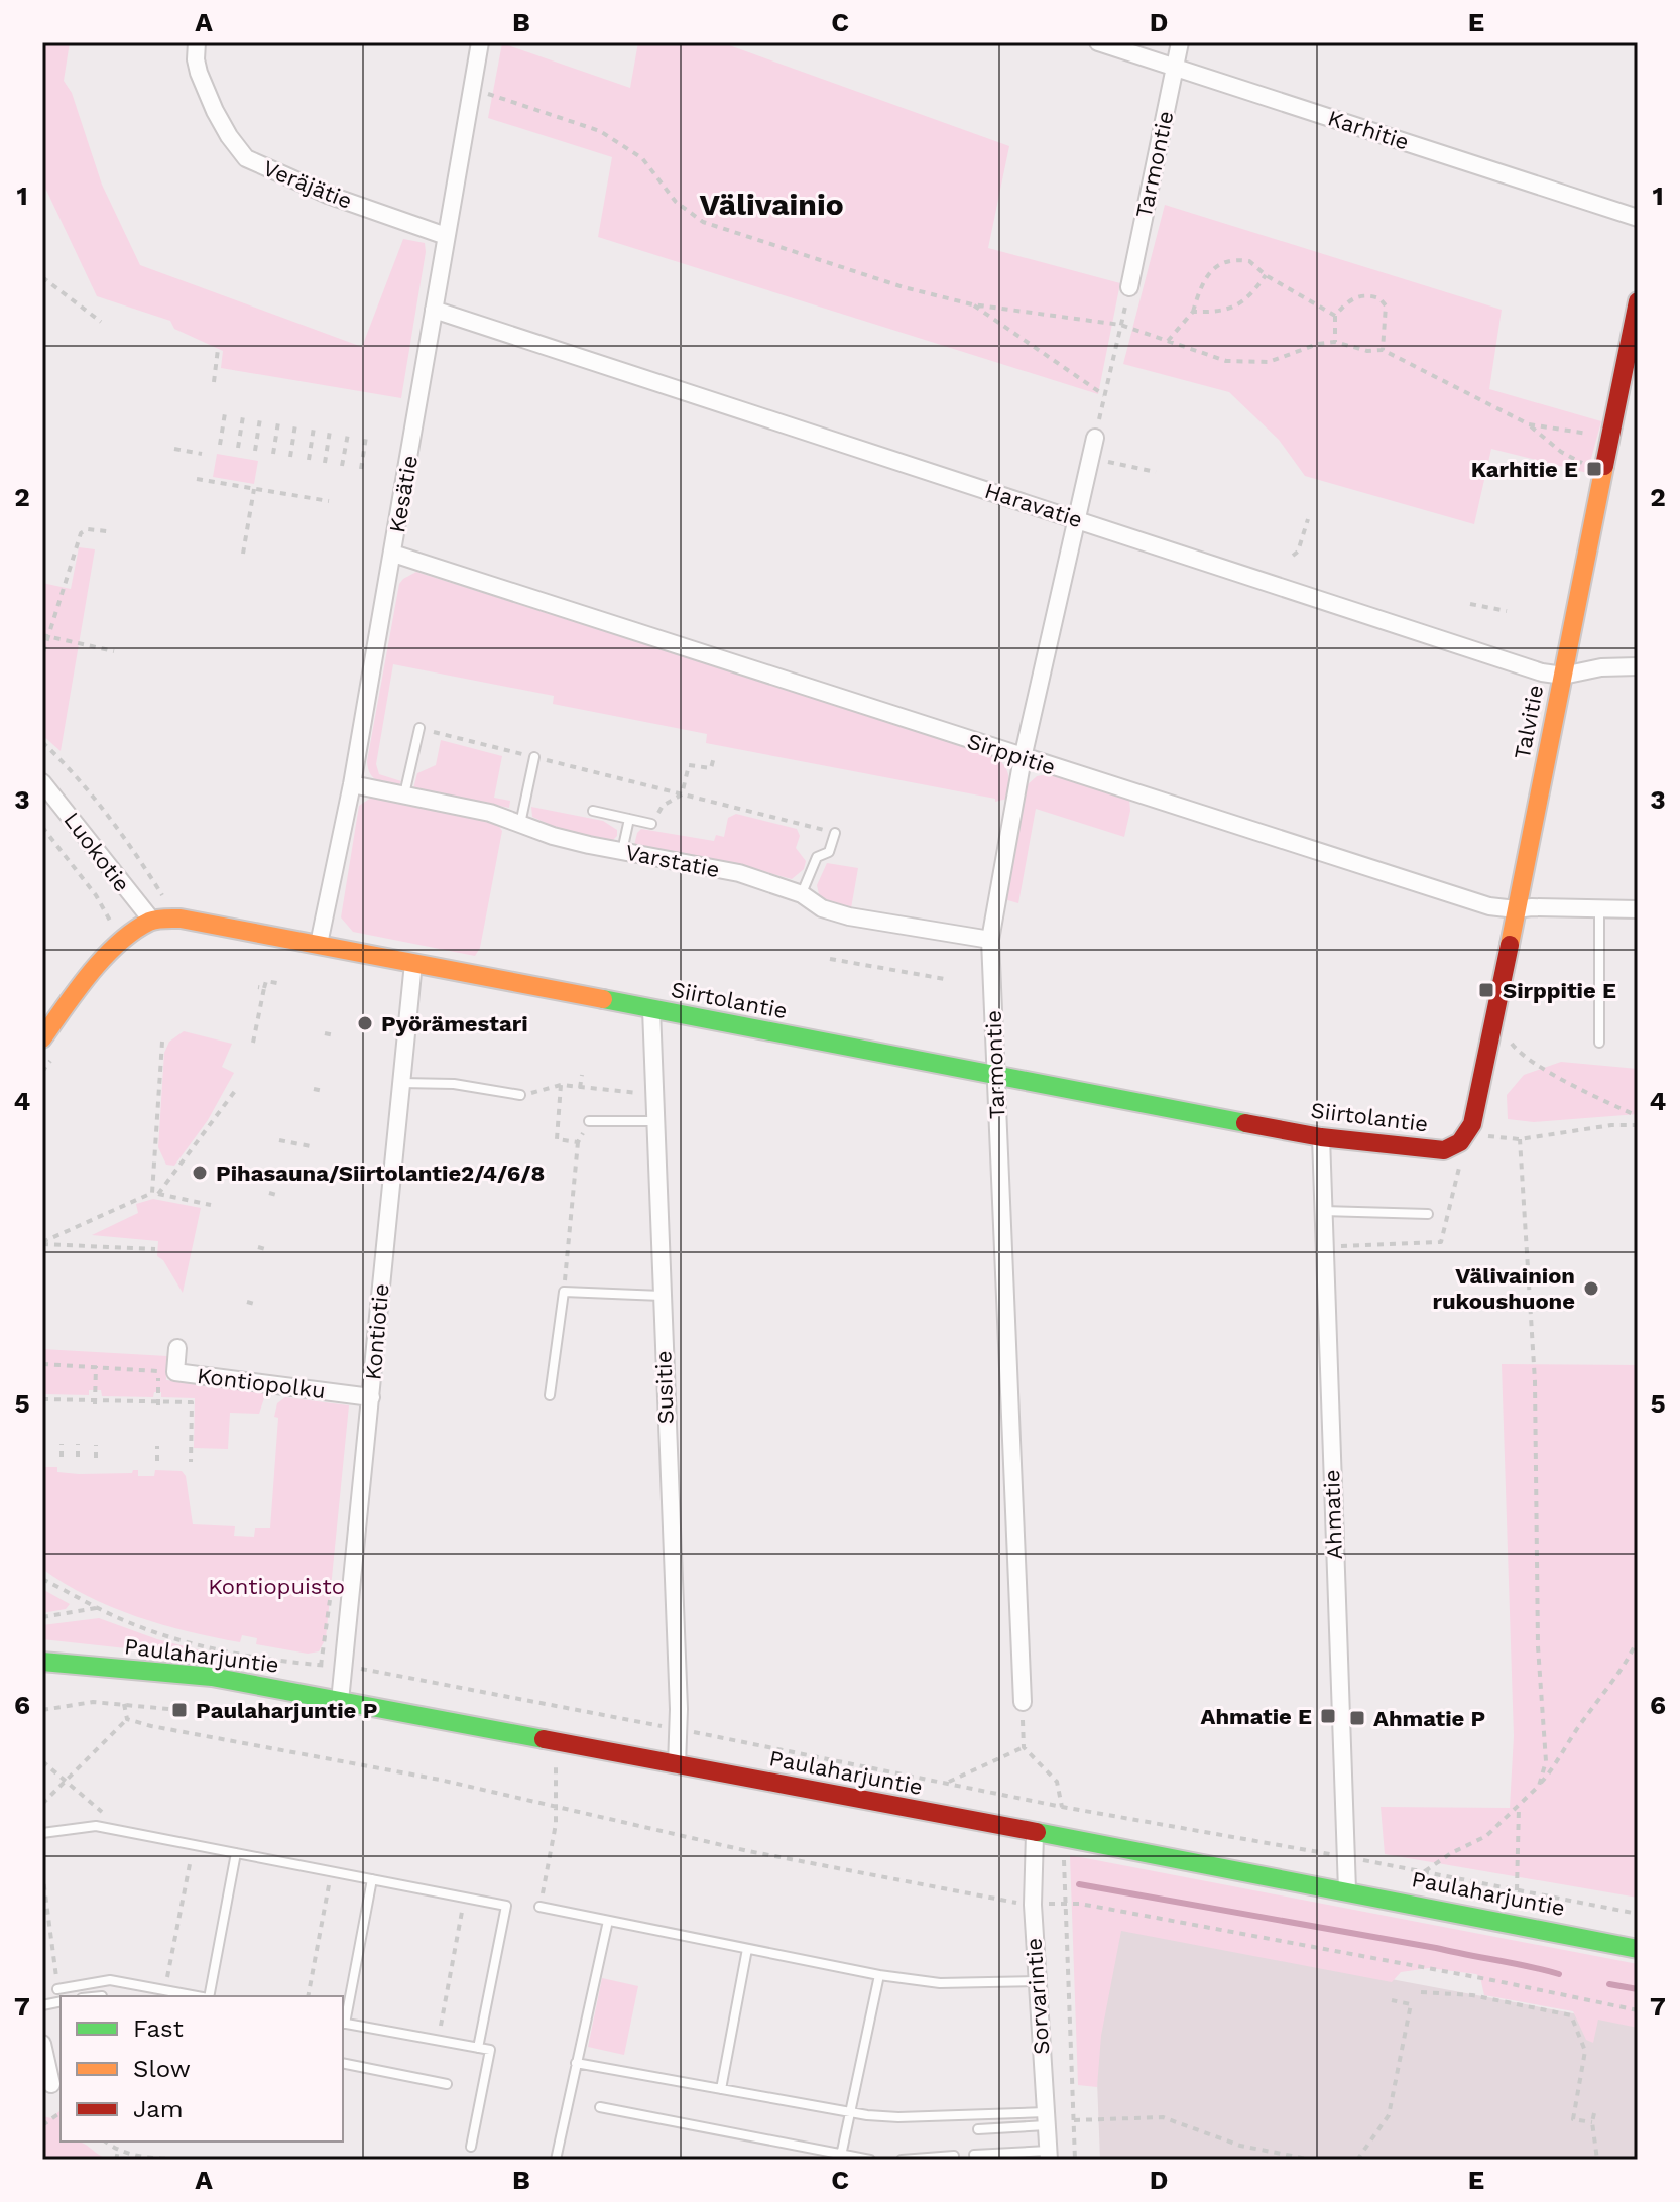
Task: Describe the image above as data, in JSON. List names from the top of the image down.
{
  "streets": {
    "street": [
      "Karhitie",
      "Tarmontie",
      "Veräjätie",
      "Kesätie",
      "Haravatie",
      "Talvitie",
      "Sirppitie",
      "Luokotie",
      "Varstatie",
      "Siirtolantie",
      "Kontiotie",
      "Kontiopolku",
      "Susitie",
      "Ahmatie",
      "Paulaharjuntie",
      "Sorvarintie"
    ]
  },
  "crossings": [
    ["Karhitie", "Tarmontie"],
    ["Tarmontie", "Haravatie"],
    ["Tarmontie", "Sirppitie"],
    ["Tarmontie", "Varstatie"],
    ["Tarmontie", "Siirtolantie"],
    ["Veräjätie", "Kesätie"],
    ["Kesätie", "Haravatie"],
    ["Kesätie", "Sirppitie"],
    ["Kesätie", "Varstatie"],
    ["Kesätie", "Siirtolantie"],
    ["Haravatie", "Talvitie"],
    ["Talvitie", "Sirppitie"],
    ["Talvitie", "Siirtolantie"],
    ["Luokotie", "Siirtolantie"],
    ["Siirtolantie", "Kontiotie"],
    ["Siirtolantie", "Susitie"],
    ["Siirtolantie", "Ahmatie"],
    ["Kontiotie", "Kontiopolku"],
    ["Kontiotie", "Paulaharjuntie"],
    ["Susitie", "Paulaharjuntie"],
    ["Ahmatie", "Paulaharjuntie"],
    ["Paulaharjuntie", "Sorvarintie"]
  ],
  "districts": ["Välivainio"],
  "parks": ["Kontiopuisto"],
  "places": {
    "transit": [
      "Karhitie E",
      "Sirppitie E",
      "Paulaharjuntie P",
      "Ahmatie E",
      "Ahmatie P"
    ],
    "other": ["Pyörämestari", "Pihasauna/Siirtolantie2/4/6/8", "Välivainion rukoushuone"]
  },
  "legend": ["Fast", "Slow", "Jam"],
  "grid": {
    "columns": [
      "A",
      "B",
      "C",
      "D",
      "E"
    ],
    "rows": [
      "1",
      "2",
      "3",
      "4",
      "5",
      "6",
      "7"
    ]
  }
}
